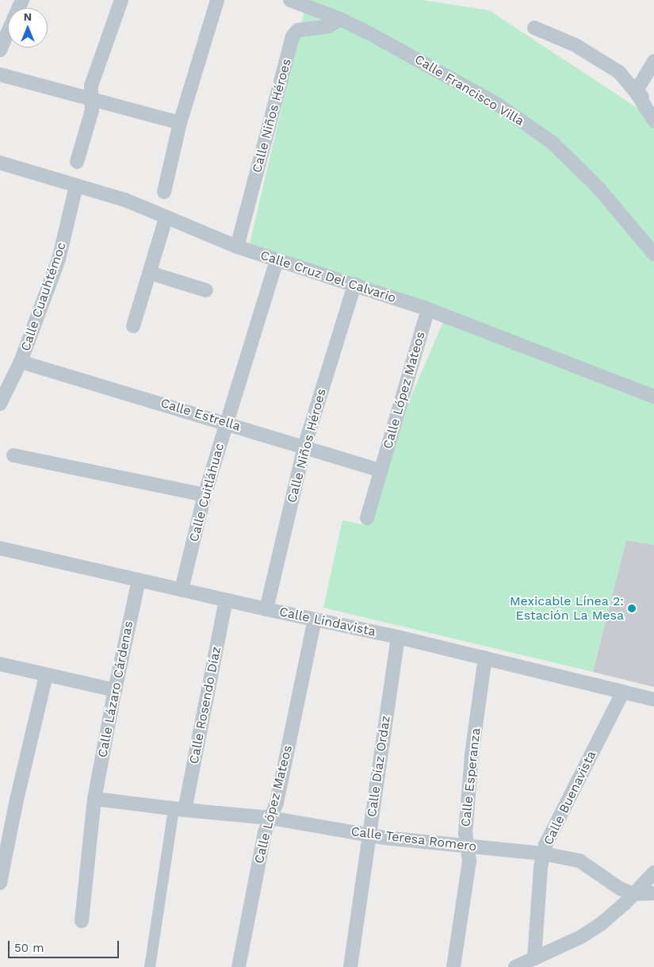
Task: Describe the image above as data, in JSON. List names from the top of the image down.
{
  "streets": {
    "street": [
      "Calle Francisco Villa",
      "Calle Niños Héroes",
      "Calle Cruz Del Calvario",
      "Calle Cuauhtémoc",
      "Calle López Mateos",
      "Calle Estrella",
      "Calle Cuitláhuac",
      "Calle Lindavista",
      "Calle Lázaro Cárdenas",
      "Calle Rosendo Díaz",
      "Calle Díaz Ordaz",
      "Calle Esperanza",
      "Calle Buenavista",
      "Calle Teresa Romero"
    ]
  },
  "crossings": [
    ["Calle Francisco Villa", "Calle Niños Héroes"],
    ["Calle Niños Héroes", "Calle Cruz Del Calvario"],
    ["Calle Niños Héroes", "Calle Estrella"],
    ["Calle Niños Héroes", "Calle Lindavista"],
    ["Calle Cruz Del Calvario", "Calle Cuauhtémoc"],
    ["Calle Cruz Del Calvario", "Calle López Mateos"],
    ["Calle Cruz Del Calvario", "Calle Cuitláhuac"],
    ["Calle Cuauhtémoc", "Calle Estrella"],
    ["Calle López Mateos", "Calle Estrella"],
    ["Calle López Mateos", "Calle Lindavista"],
    ["Calle López Mateos", "Calle Teresa Romero"],
    ["Calle Estrella", "Calle Cuitláhuac"],
    ["Calle Cuitláhuac", "Calle Lindavista"],
    ["Calle Lindavista", "Calle Lázaro Cárdenas"],
    ["Calle Lindavista", "Calle Rosendo Díaz"],
    ["Calle Lindavista", "Calle Díaz Ordaz"],
    ["Calle Lindavista", "Calle Esperanza"],
    ["Calle Lindavista", "Calle Buenavista"],
    ["Calle Rosendo Díaz", "Calle Teresa Romero"],
    ["Calle Díaz Ordaz", "Calle Teresa Romero"],
    ["Calle Esperanza", "Calle Teresa Romero"],
    ["Calle Buenavista", "Calle Teresa Romero"]
  ],
  "places": ["Mexicable Línea 2: Estación La Mesa"],
  "scale_bar": "50 m",
  "north": "top"
}
